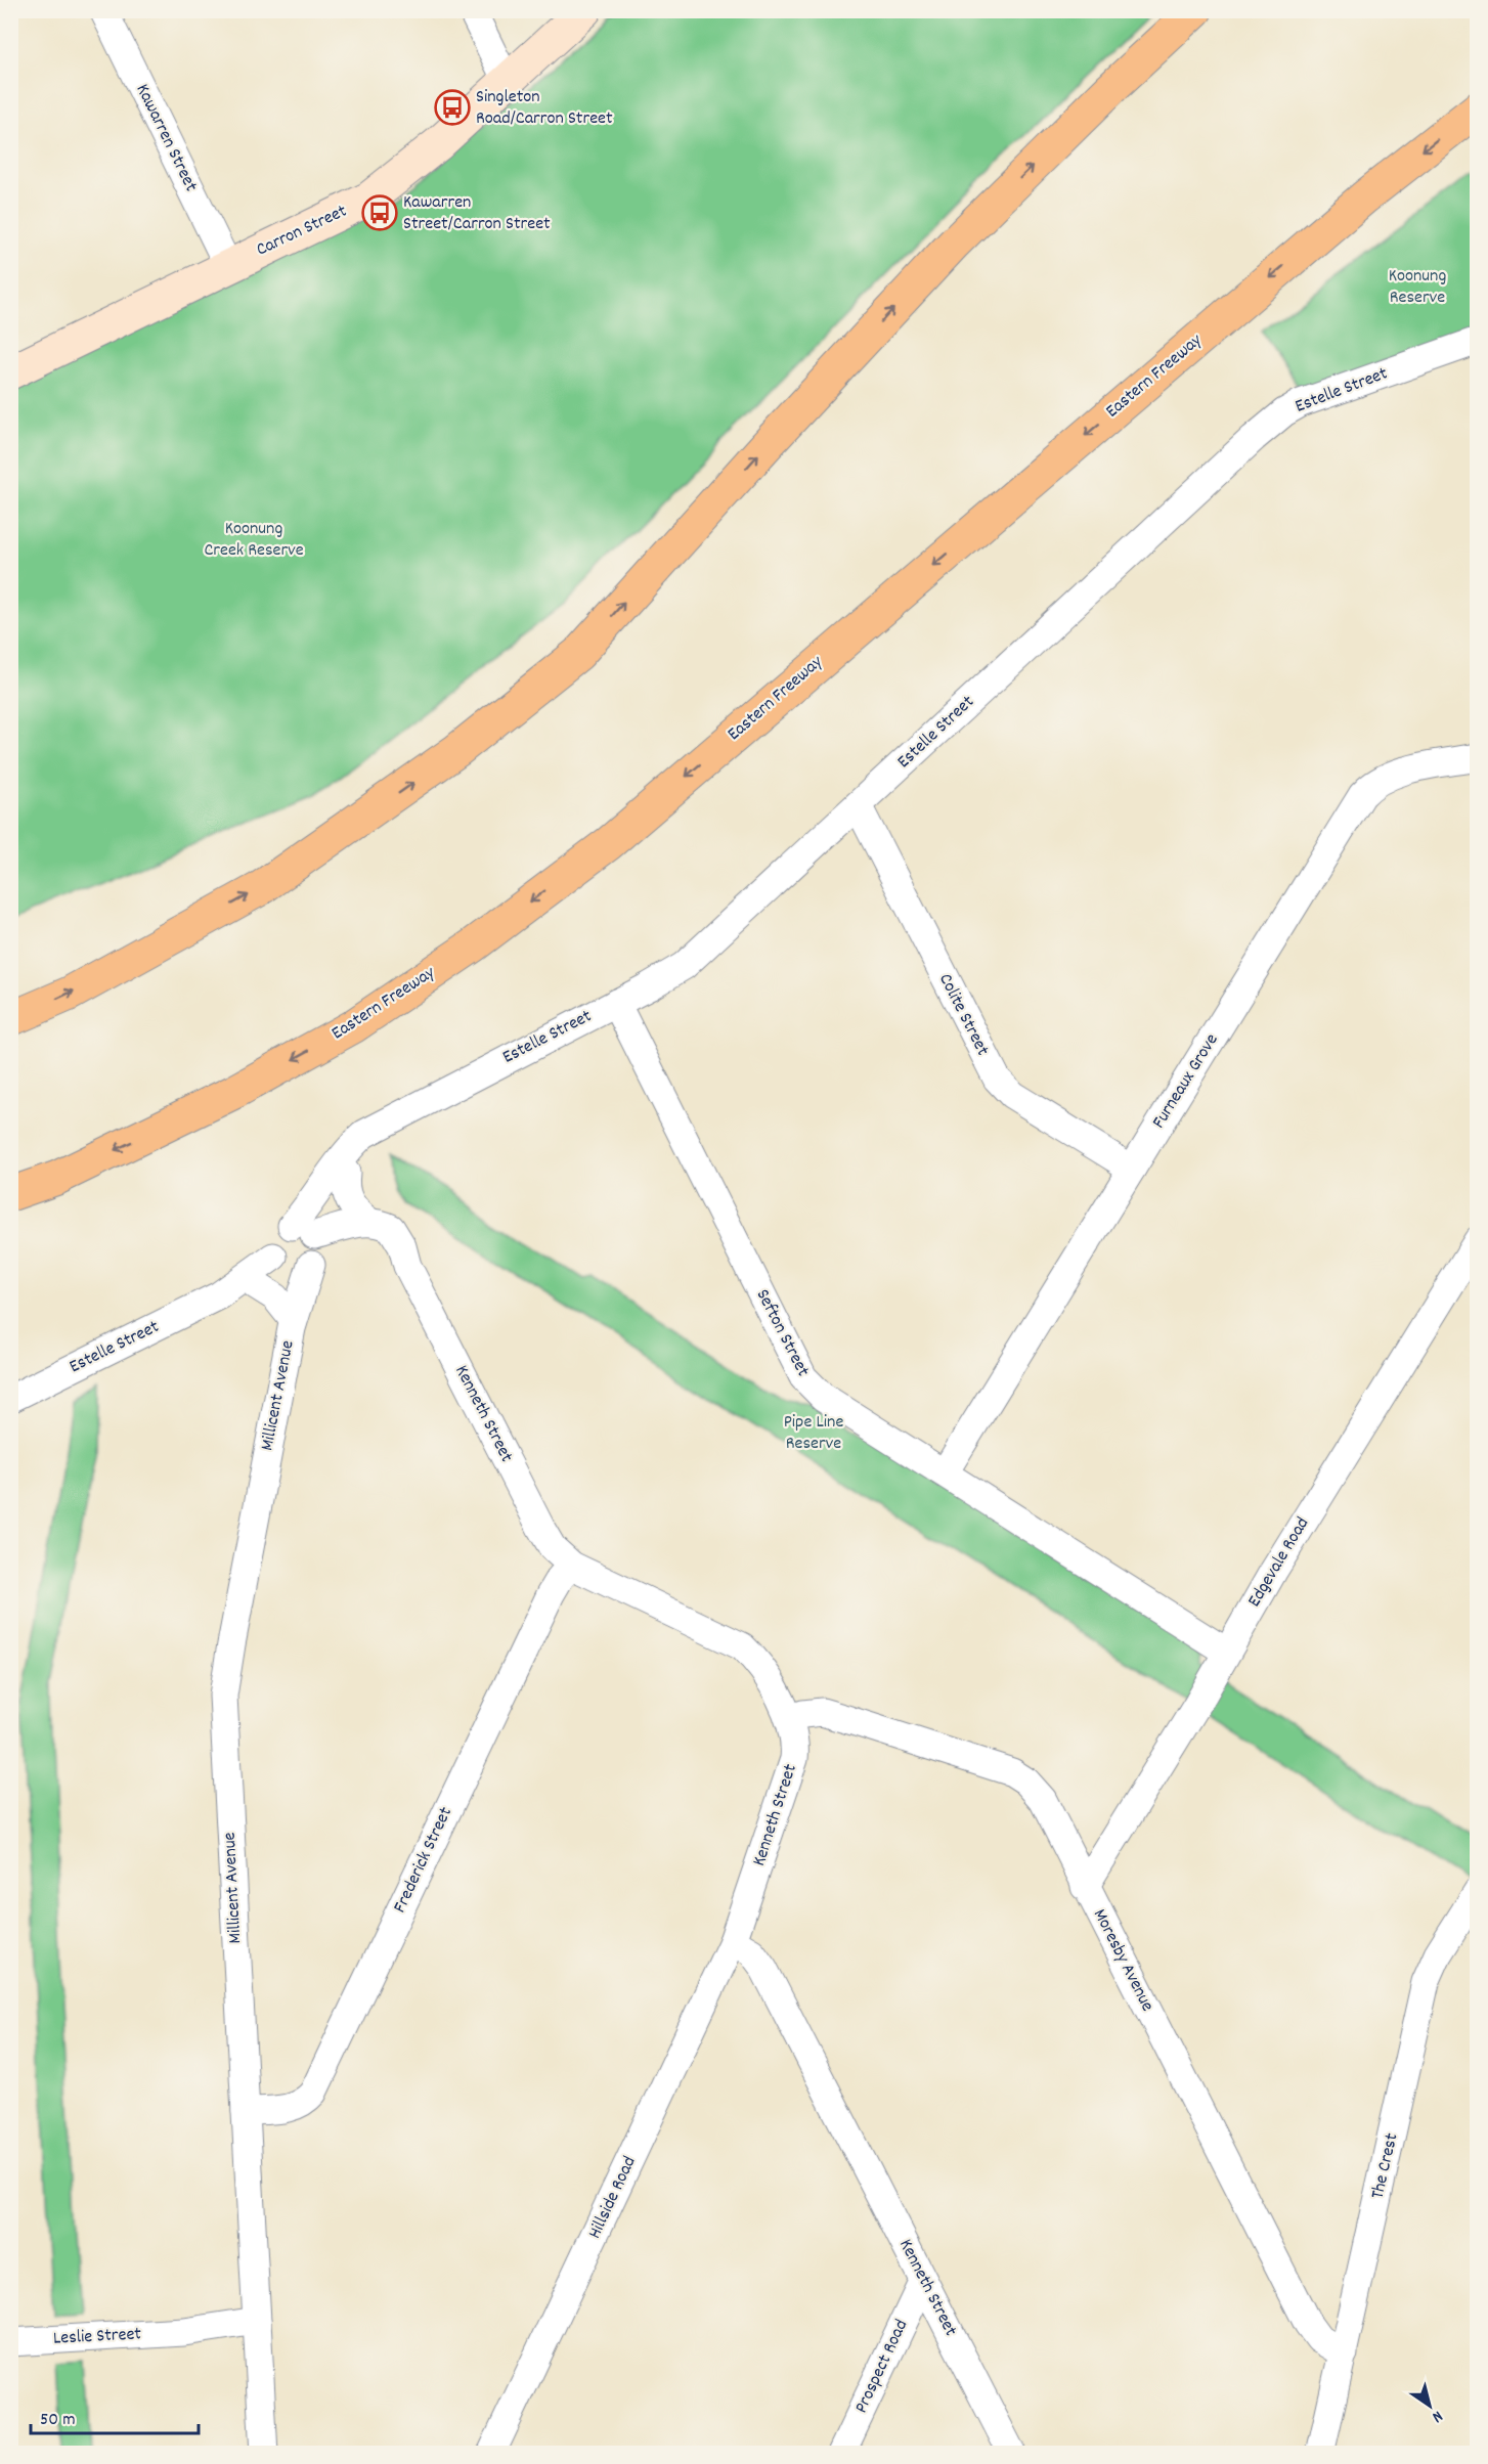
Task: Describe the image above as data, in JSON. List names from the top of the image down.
{
  "streets": {
    "highway": ["Eastern Freeway"],
    "street": [
      "Kawarren Street",
      "Carron Street",
      "Estelle Street",
      "Colite Street",
      "Furneaux Grove",
      "Sefton Street",
      "Millicent Avenue",
      "Kenneth Street",
      "Edgevale Road",
      "Frederick Street",
      "Moresby Avenue",
      "The Crest",
      "Hillside Road",
      "Leslie Street",
      "Prospect Road"
    ]
  },
  "crossings": [
    ["Kawarren Street", "Carron Street"],
    ["Estelle Street", "Colite Street"],
    ["Estelle Street", "Sefton Street"],
    ["Estelle Street", "Millicent Avenue"],
    ["Estelle Street", "Kenneth Street"],
    ["Colite Street", "Furneaux Grove"],
    ["Furneaux Grove", "Sefton Street"],
    ["Sefton Street", "Edgevale Road"],
    ["Millicent Avenue", "Kenneth Street"],
    ["Millicent Avenue", "Frederick Street"],
    ["Millicent Avenue", "Leslie Street"],
    ["Kenneth Street", "Frederick Street"],
    ["Kenneth Street", "Moresby Avenue"],
    ["Kenneth Street", "Hillside Road"],
    ["Kenneth Street", "Prospect Road"],
    ["Edgevale Road", "Moresby Avenue"],
    ["Moresby Avenue", "The Crest"]
  ],
  "parks": ["Koonung Reserve", "Koonung Creek Reserve", "Pipe Line Reserve"],
  "places": {
    "bus stop": ["Singleton Road/Carron Street", "Kawarren Street/Carron Street"]
  },
  "scale_bar": "50 m",
  "north": "bottom right"
}
